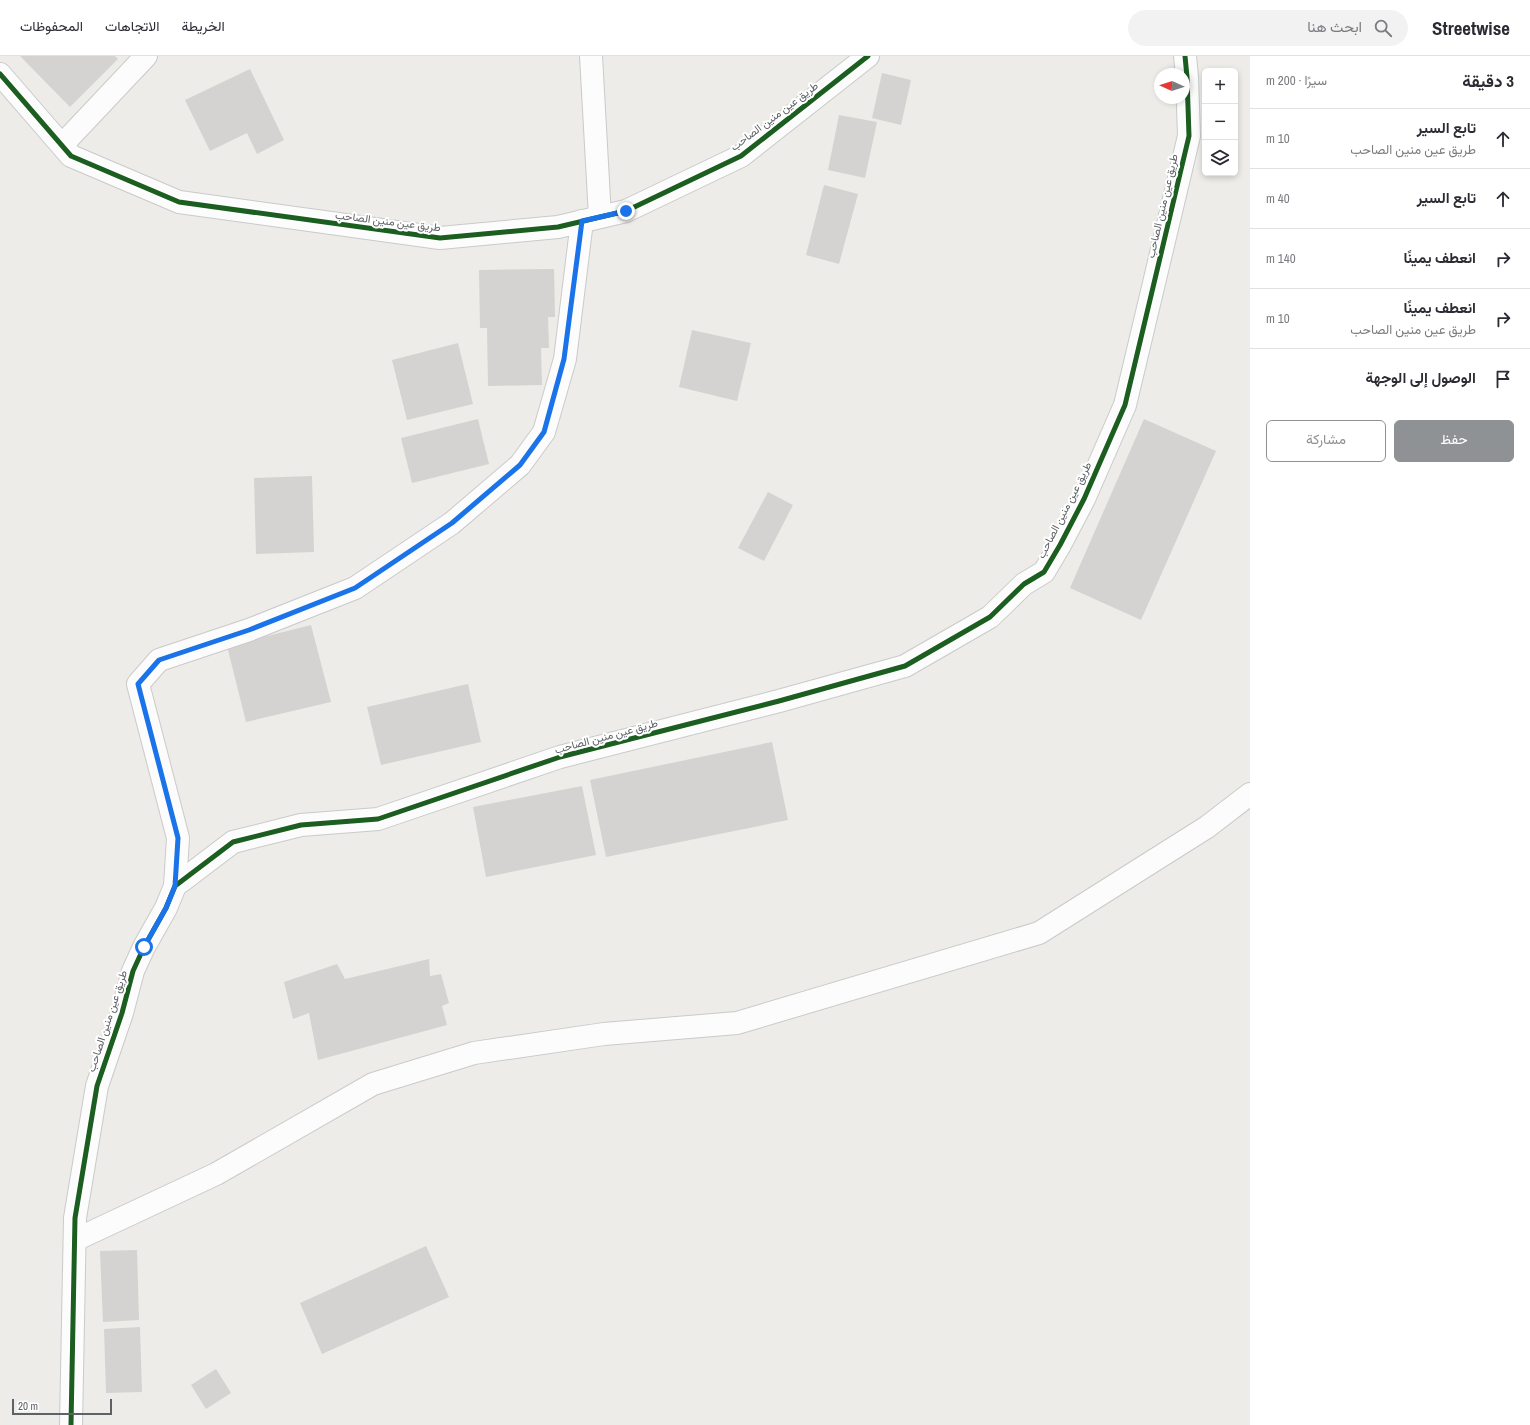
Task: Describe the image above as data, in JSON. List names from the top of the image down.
{
  "streets": {
    "main road": ["طريق عين منين الصاحب"]
  },
  "scale_bar": "20 m",
  "north": "left",
  "page": {
    "header": "Streetwise",
    "search": "ابحث هنا",
    "nav": ["الخريطة", "الاتجاهات", "المحفوظات"],
    "heading": ["3 دقيقة", "سيرًا · 200 m"],
    "map_buttons": ["+", "−"],
    "list": [
      ["تابع السير", "طريق عين منين الصاحب", "10 m"],
      ["تابع السير", "40 m"],
      ["انعطف يمينًا", "140 m"],
      ["انعطف يمينًا", "طريق عين منين الصاحب", "10 m"],
      "الوصول إلى الوجهة"
    ],
    "buttons": ["حفظ", "مشاركة"],
    "scale": "20 m"
  }
}
